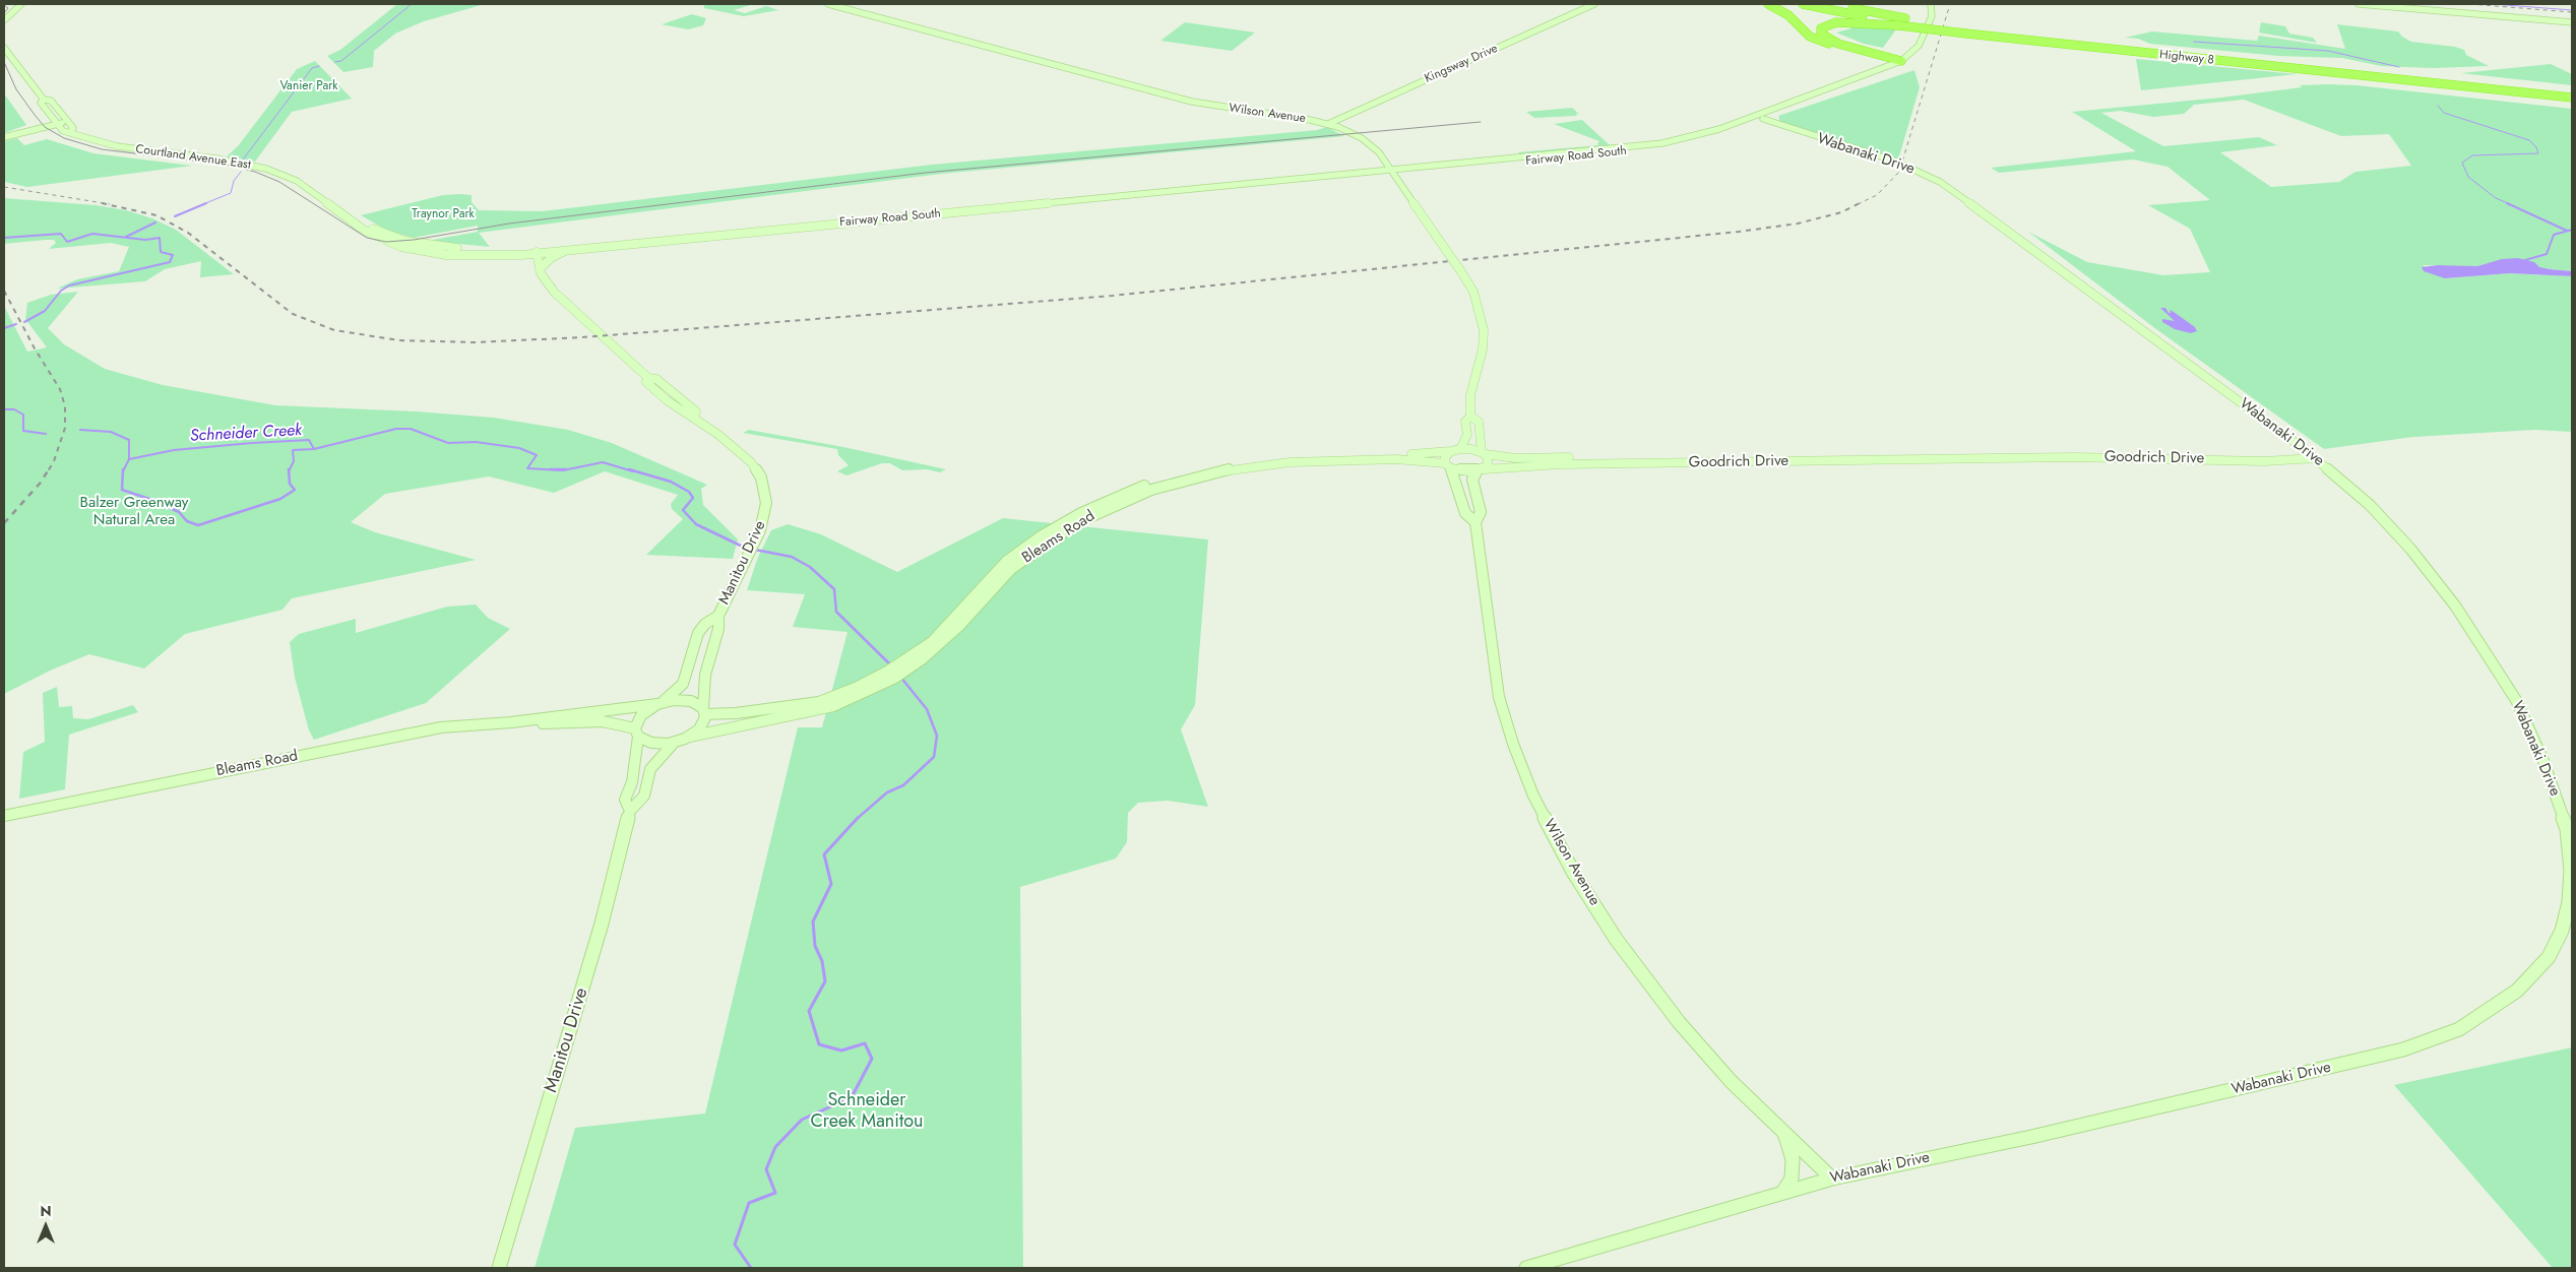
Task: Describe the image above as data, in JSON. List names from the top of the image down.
{
  "streets": {
    "highway": ["Highway 8"],
    "main road": [
      "Kingsway Drive",
      "Wilson Avenue",
      "Wabanaki Drive",
      "Fairway Road South",
      "Courtland Avenue East",
      "Goodrich Drive",
      "Bleams Road",
      "Manitou Drive"
    ]
  },
  "crossings": [
    ["Kingsway Drive", "Wilson Avenue"],
    ["Wilson Avenue", "Wabanaki Drive"],
    ["Wilson Avenue", "Fairway Road South"],
    ["Wilson Avenue", "Goodrich Drive"],
    ["Wilson Avenue", "Bleams Road"],
    ["Wabanaki Drive", "Fairway Road South"],
    ["Wabanaki Drive", "Goodrich Drive"],
    ["Fairway Road South", "Courtland Avenue East"],
    ["Fairway Road South", "Manitou Drive"],
    ["Courtland Avenue East", "Manitou Drive"],
    ["Bleams Road", "Manitou Drive"]
  ],
  "water": ["Schneider Creek"],
  "parks": [
    "Vanier Park",
    "Traynor Park",
    "Balzer Greenway Natural Area",
    "Schneider Creek Manitou"
  ],
  "north": "top"
}
